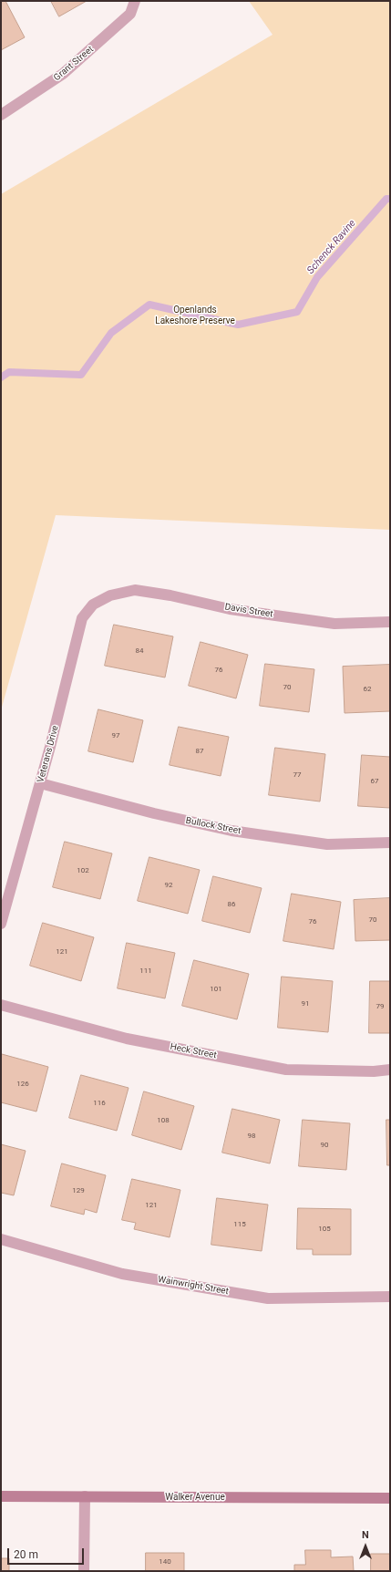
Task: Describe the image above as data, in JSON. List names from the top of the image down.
{
  "streets": {
    "main road": ["Walker Avenue"],
    "street": [
      "Grant Street",
      "Davis Street",
      "Veterans Drive",
      "Bullock Street",
      "Heck Street",
      "Wainwright Street"
    ]
  },
  "crossings": [
    ["Davis Street", "Veterans Drive"],
    ["Veterans Drive", "Bullock Street"]
  ],
  "water": ["Schenck Ravine"],
  "parks": ["Openlands Lakeshore Preserve"],
  "house_numbers": [
    "84",
    "76",
    "70",
    "62",
    "97",
    "87",
    "77",
    "67",
    "102",
    "92",
    "86",
    "70",
    "76",
    "121",
    "111",
    "101",
    "91",
    "79",
    "126",
    "116",
    "108",
    "98",
    "90",
    "129",
    "121",
    "115",
    "105",
    "140"
  ],
  "scale_bar": "20 m",
  "north": "top"
}
